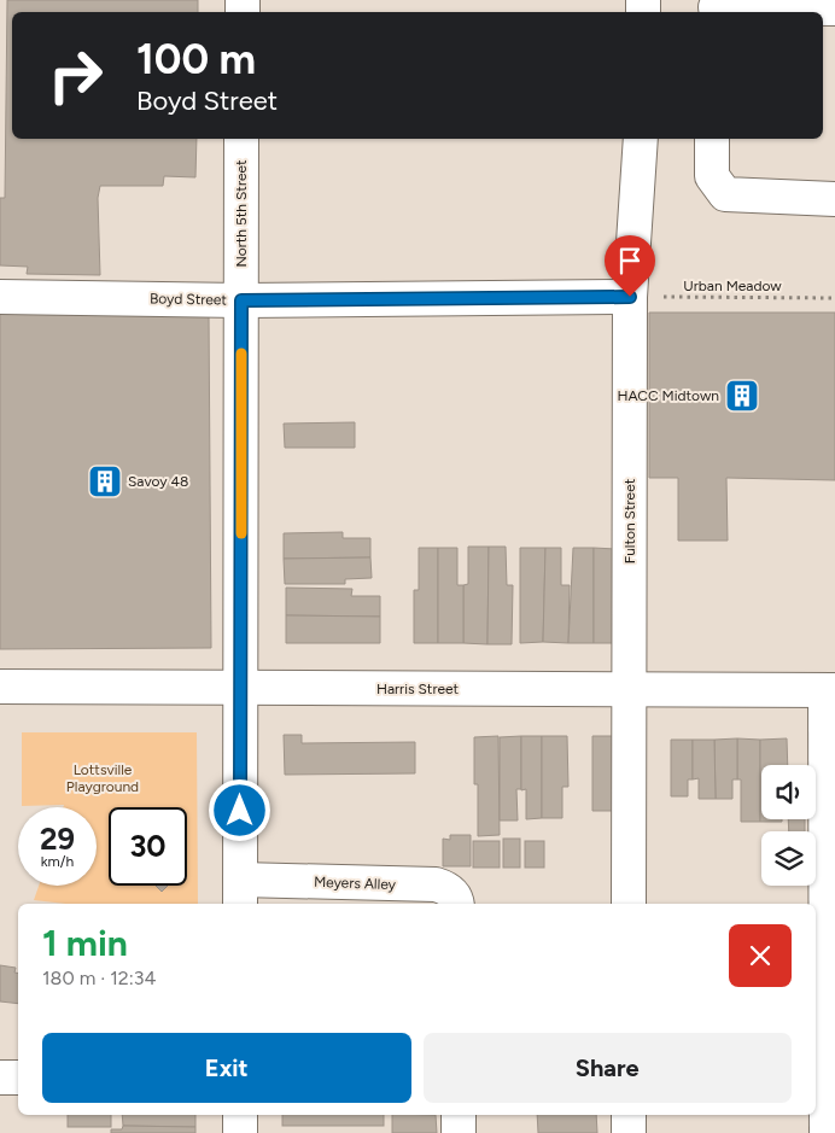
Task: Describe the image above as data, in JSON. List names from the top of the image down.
{
  "streets": {
    "street": [
      "North 5th Street",
      "Boyd Street",
      "Fulton Street",
      "Harris Street",
      "Meyers Alley"
    ],
    "path": ["Urban Meadow"]
  },
  "crossings": [
    ["North 5th Street", "Boyd Street"],
    ["North 5th Street", "Harris Street"],
    ["North 5th Street", "Meyers Alley"],
    ["Urban Meadow", "Boyd Street"],
    ["Urban Meadow", "Fulton Street"],
    ["Boyd Street", "Fulton Street"],
    ["Fulton Street", "Harris Street"]
  ],
  "parks": ["Lottsville Playground"],
  "places": {
    "building": ["HACC Midtown", "Savoy 48"]
  },
  "page": {
    "turn": ["100 m", "Boyd Street"],
    "speed": "29 km/h",
    "limit": "30",
    "heading": ["1 min", "180 m · 12:34"],
    "buttons": ["Exit", "Share"]
  }
}
